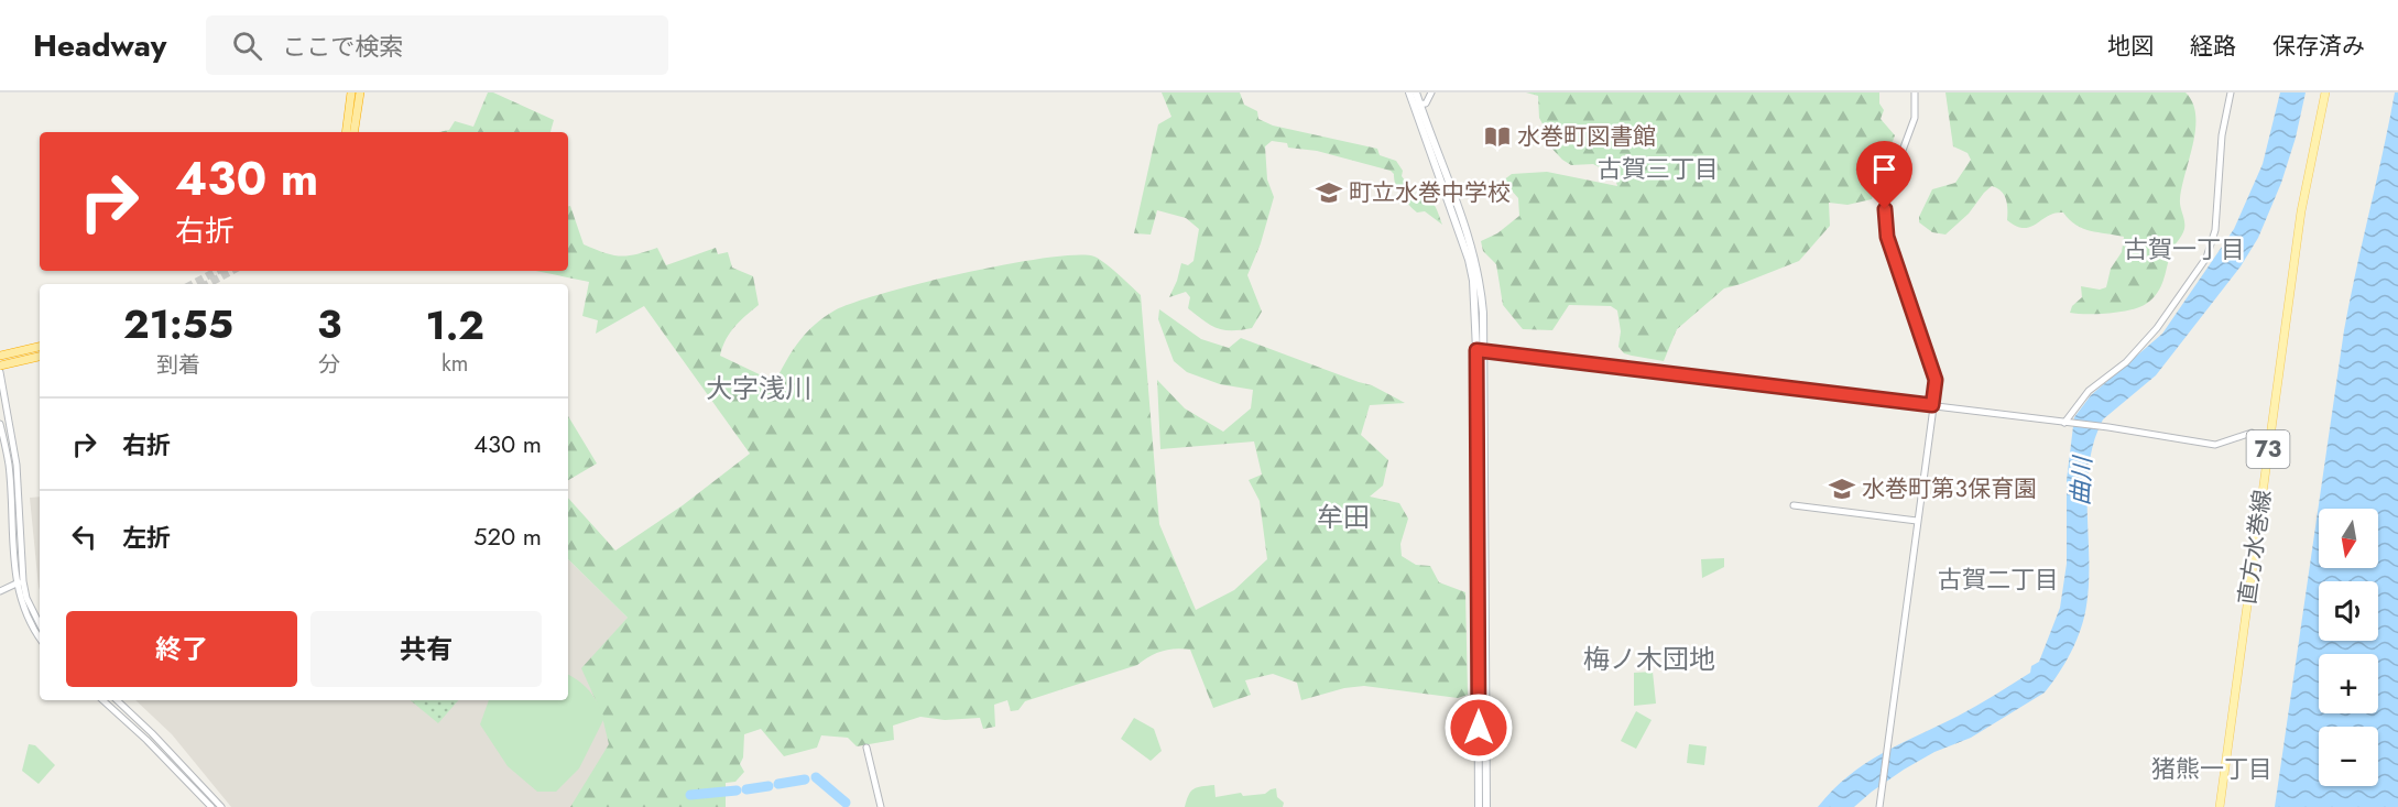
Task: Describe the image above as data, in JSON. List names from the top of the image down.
{
  "streets": {
    "main road": ["73", "直方水巻線"]
  },
  "districts": [
    "古賀三丁目",
    "古賀一丁目",
    "大字浅川",
    "牟田",
    "古賀二丁目",
    "梅ノ木団地",
    "猪熊一丁目"
  ],
  "water": ["曲川"],
  "places": {
    "library": ["水巻町図書館"],
    "school or university": ["町立水巻中学校", "水巻町第３保育園"]
  },
  "north": "bottom",
  "page": {
    "header": "Headway",
    "search": "ここで検索",
    "nav": ["地図", "経路", "保存済み"],
    "turn": ["430 m", "右折"],
    "eta": [
      "21:55",
      "到着",
      "3",
      "分",
      "1.2",
      "km"
    ],
    "list": [
      {
        "name": "右折",
        "value": "430 m"
      },
      {
        "name": "左折",
        "value": "520 m"
      }
    ],
    "map_buttons": ["+", "−"],
    "buttons": ["終了", "共有"]
  }
}
